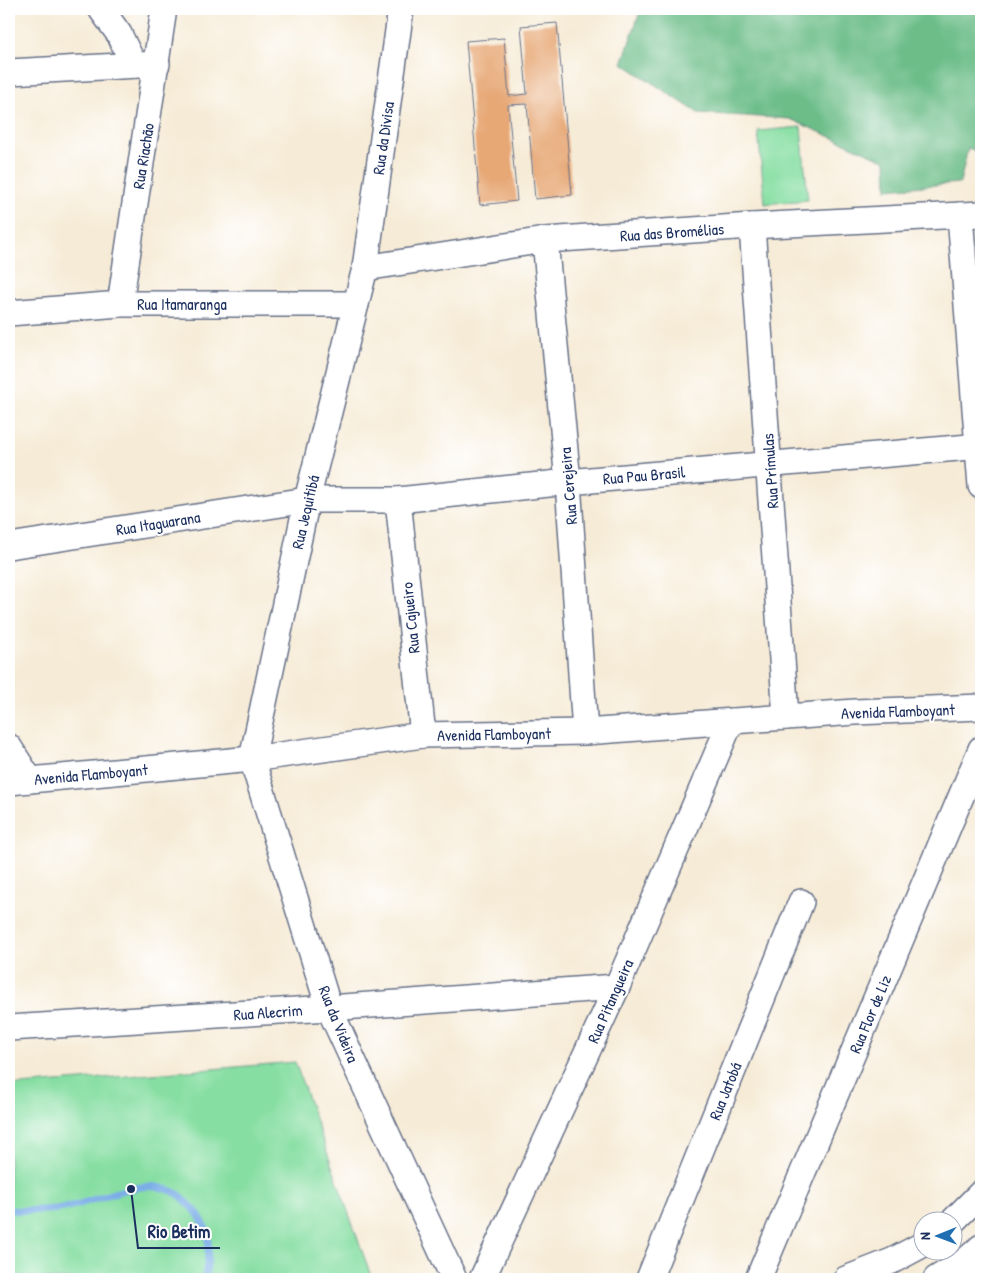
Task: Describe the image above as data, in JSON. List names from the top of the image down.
{
  "streets": {
    "street": [
      "Rua da Divisa",
      "Rua Riachão",
      "Rua das Bromélias",
      "Rua Itamaranga",
      "Rua Prímulas",
      "Rua Pau Brasil",
      "Rua Cerejeira",
      "Rua Jequitibá",
      "Rua Itaguarana",
      "Rua Cajueiro",
      "Avenida Flamboyant",
      "Rua Pitangueira",
      "Rua Alecrim",
      "Rua Flor de Liz",
      "Rua da Videira",
      "Rua Jatobá"
    ]
  },
  "crossings": [
    ["Rua da Divisa", "Rua das Bromélias"],
    ["Rua da Divisa", "Rua Jequitibá"],
    ["Rua Riachão", "Rua Itamaranga"],
    ["Rua das Bromélias", "Rua Prímulas"],
    ["Rua das Bromélias", "Rua Cerejeira"],
    ["Rua das Bromélias", "Rua Jequitibá"],
    ["Rua Itamaranga", "Rua Jequitibá"],
    ["Rua Prímulas", "Rua Pau Brasil"],
    ["Rua Prímulas", "Avenida Flamboyant"],
    ["Rua Pau Brasil", "Rua Cerejeira"],
    ["Rua Pau Brasil", "Rua Jequitibá"],
    ["Rua Pau Brasil", "Rua Itaguarana"],
    ["Rua Pau Brasil", "Rua Cajueiro"],
    ["Rua Cerejeira", "Avenida Flamboyant"],
    ["Rua Jequitibá", "Rua Itaguarana"],
    ["Rua Jequitibá", "Avenida Flamboyant"],
    ["Rua Jequitibá", "Rua da Videira"],
    ["Rua Cajueiro", "Avenida Flamboyant"],
    ["Avenida Flamboyant", "Rua Pitangueira"],
    ["Avenida Flamboyant", "Rua da Videira"],
    ["Rua Pitangueira", "Rua Alecrim"],
    ["Rua Alecrim", "Rua da Videira"]
  ],
  "places": ["Rio Betim"],
  "north": "left"
}
